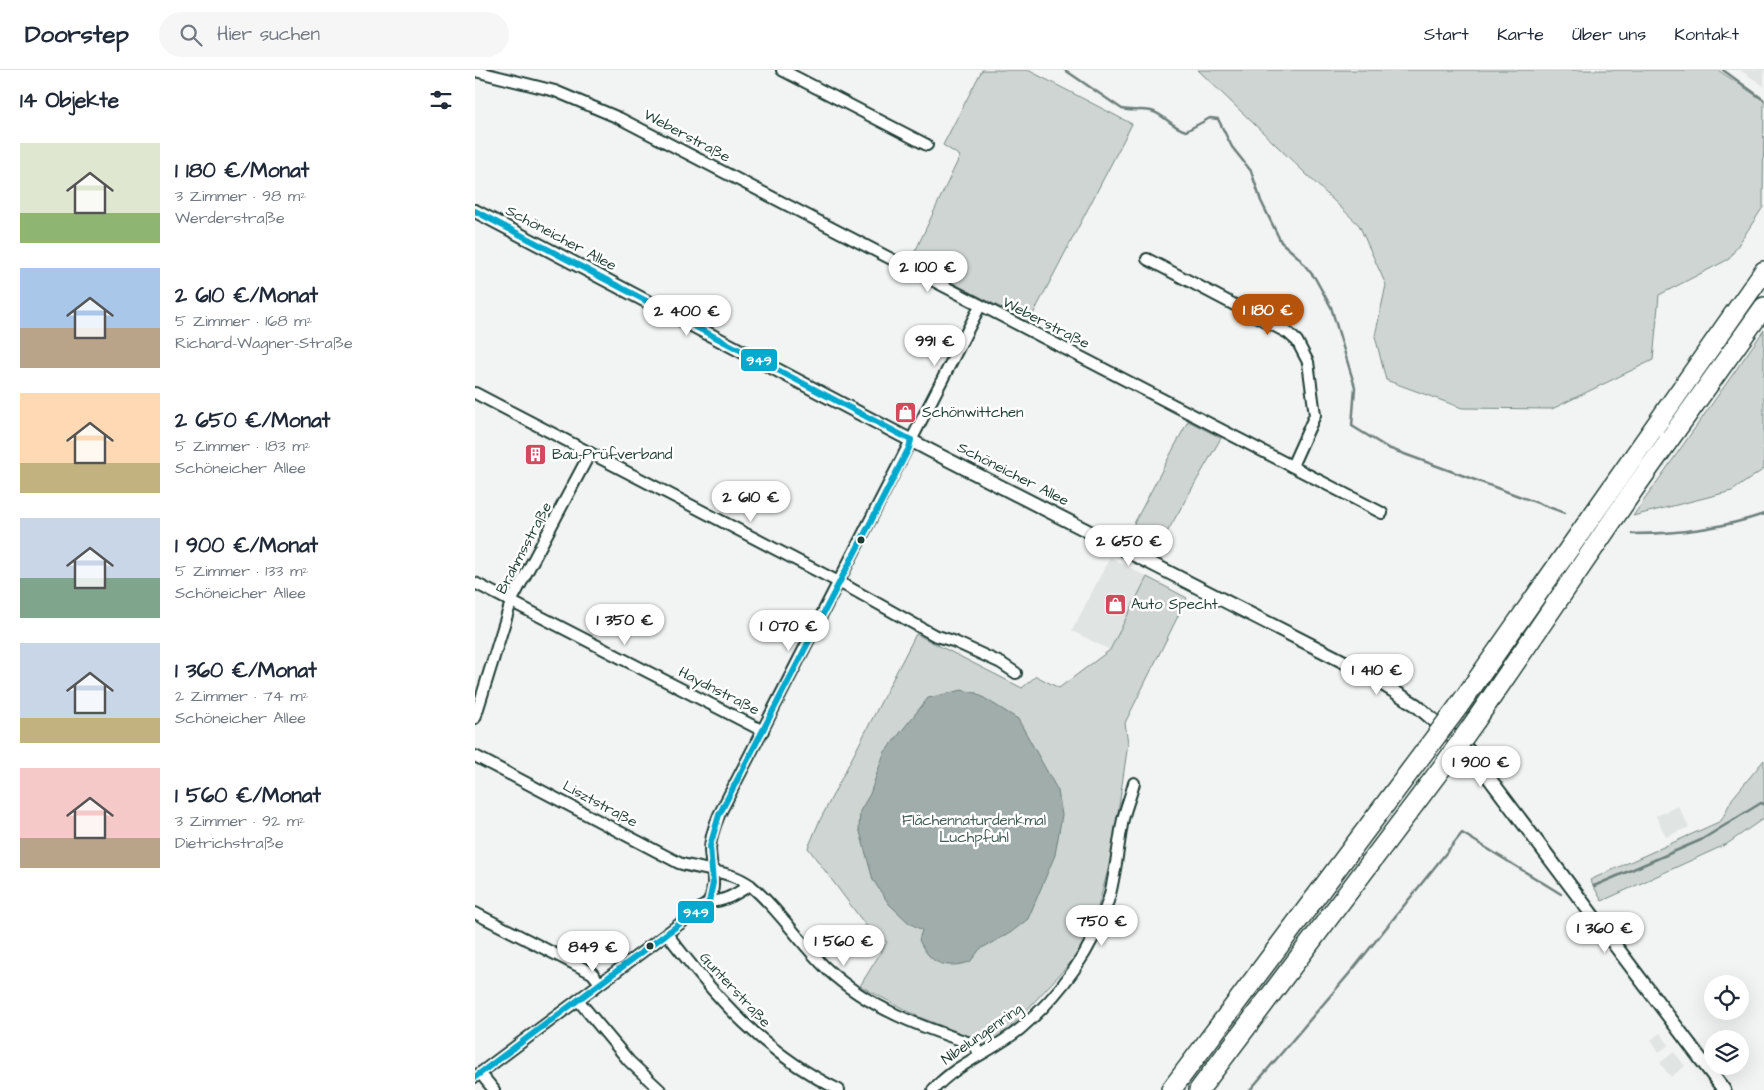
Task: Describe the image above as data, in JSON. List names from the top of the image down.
{
  "streets": {
    "street": [
      "Weberstraße",
      "Schöneicher Allee",
      "Brahmsstraße",
      "Haydnstraße",
      "Lisztstraße",
      "Gunterstraße",
      "Nibelungenring"
    ]
  },
  "crossings": [
    ["Brahmsstraße", "Haydnstraße"]
  ],
  "parks": ["Flächennaturdenkmal Luchpfuhl"],
  "places": {
    "shop": ["Schönwittchen", "Auto Specht"],
    "building": ["Bau-Prüfverband"]
  },
  "lines": ["transit line 949"],
  "page": {
    "header": "Doorstep",
    "search": "Hier suchen",
    "nav": [
      "Start",
      "Karte",
      "Über uns",
      "Kontakt"
    ],
    "heading": "14 Objekte",
    "list": [
      {
        "name": "1 180 €/Monat",
        "note": "3 Zimmer · 98 m² · Werderstraße"
      },
      {
        "name": "2 610 €/Monat",
        "note": "5 Zimmer · 168 m² · Richard-Wagner-Straße"
      },
      {
        "name": "2 650 €/Monat",
        "note": "5 Zimmer · 183 m² · Schöneicher Allee"
      },
      {
        "name": "1 900 €/Monat",
        "note": "5 Zimmer · 133 m² · Schöneicher Allee"
      },
      {
        "name": "1 360 €/Monat",
        "note": "2 Zimmer · 74 m² · Schöneicher Allee"
      },
      {
        "name": "1 560 €/Monat",
        "note": "3 Zimmer · 92 m² · Dietrichstraße"
      }
    ],
    "price": [
      "2 100 €",
      "1 180 €",
      "2 400 €",
      "991 €",
      "2 610 €",
      "2 650 €",
      "1 350 €",
      "1 070 €",
      "1 410 €",
      "1 900 €",
      "750 €",
      "1 360 €",
      "1 560 €",
      "849 €"
    ]
  }
}
